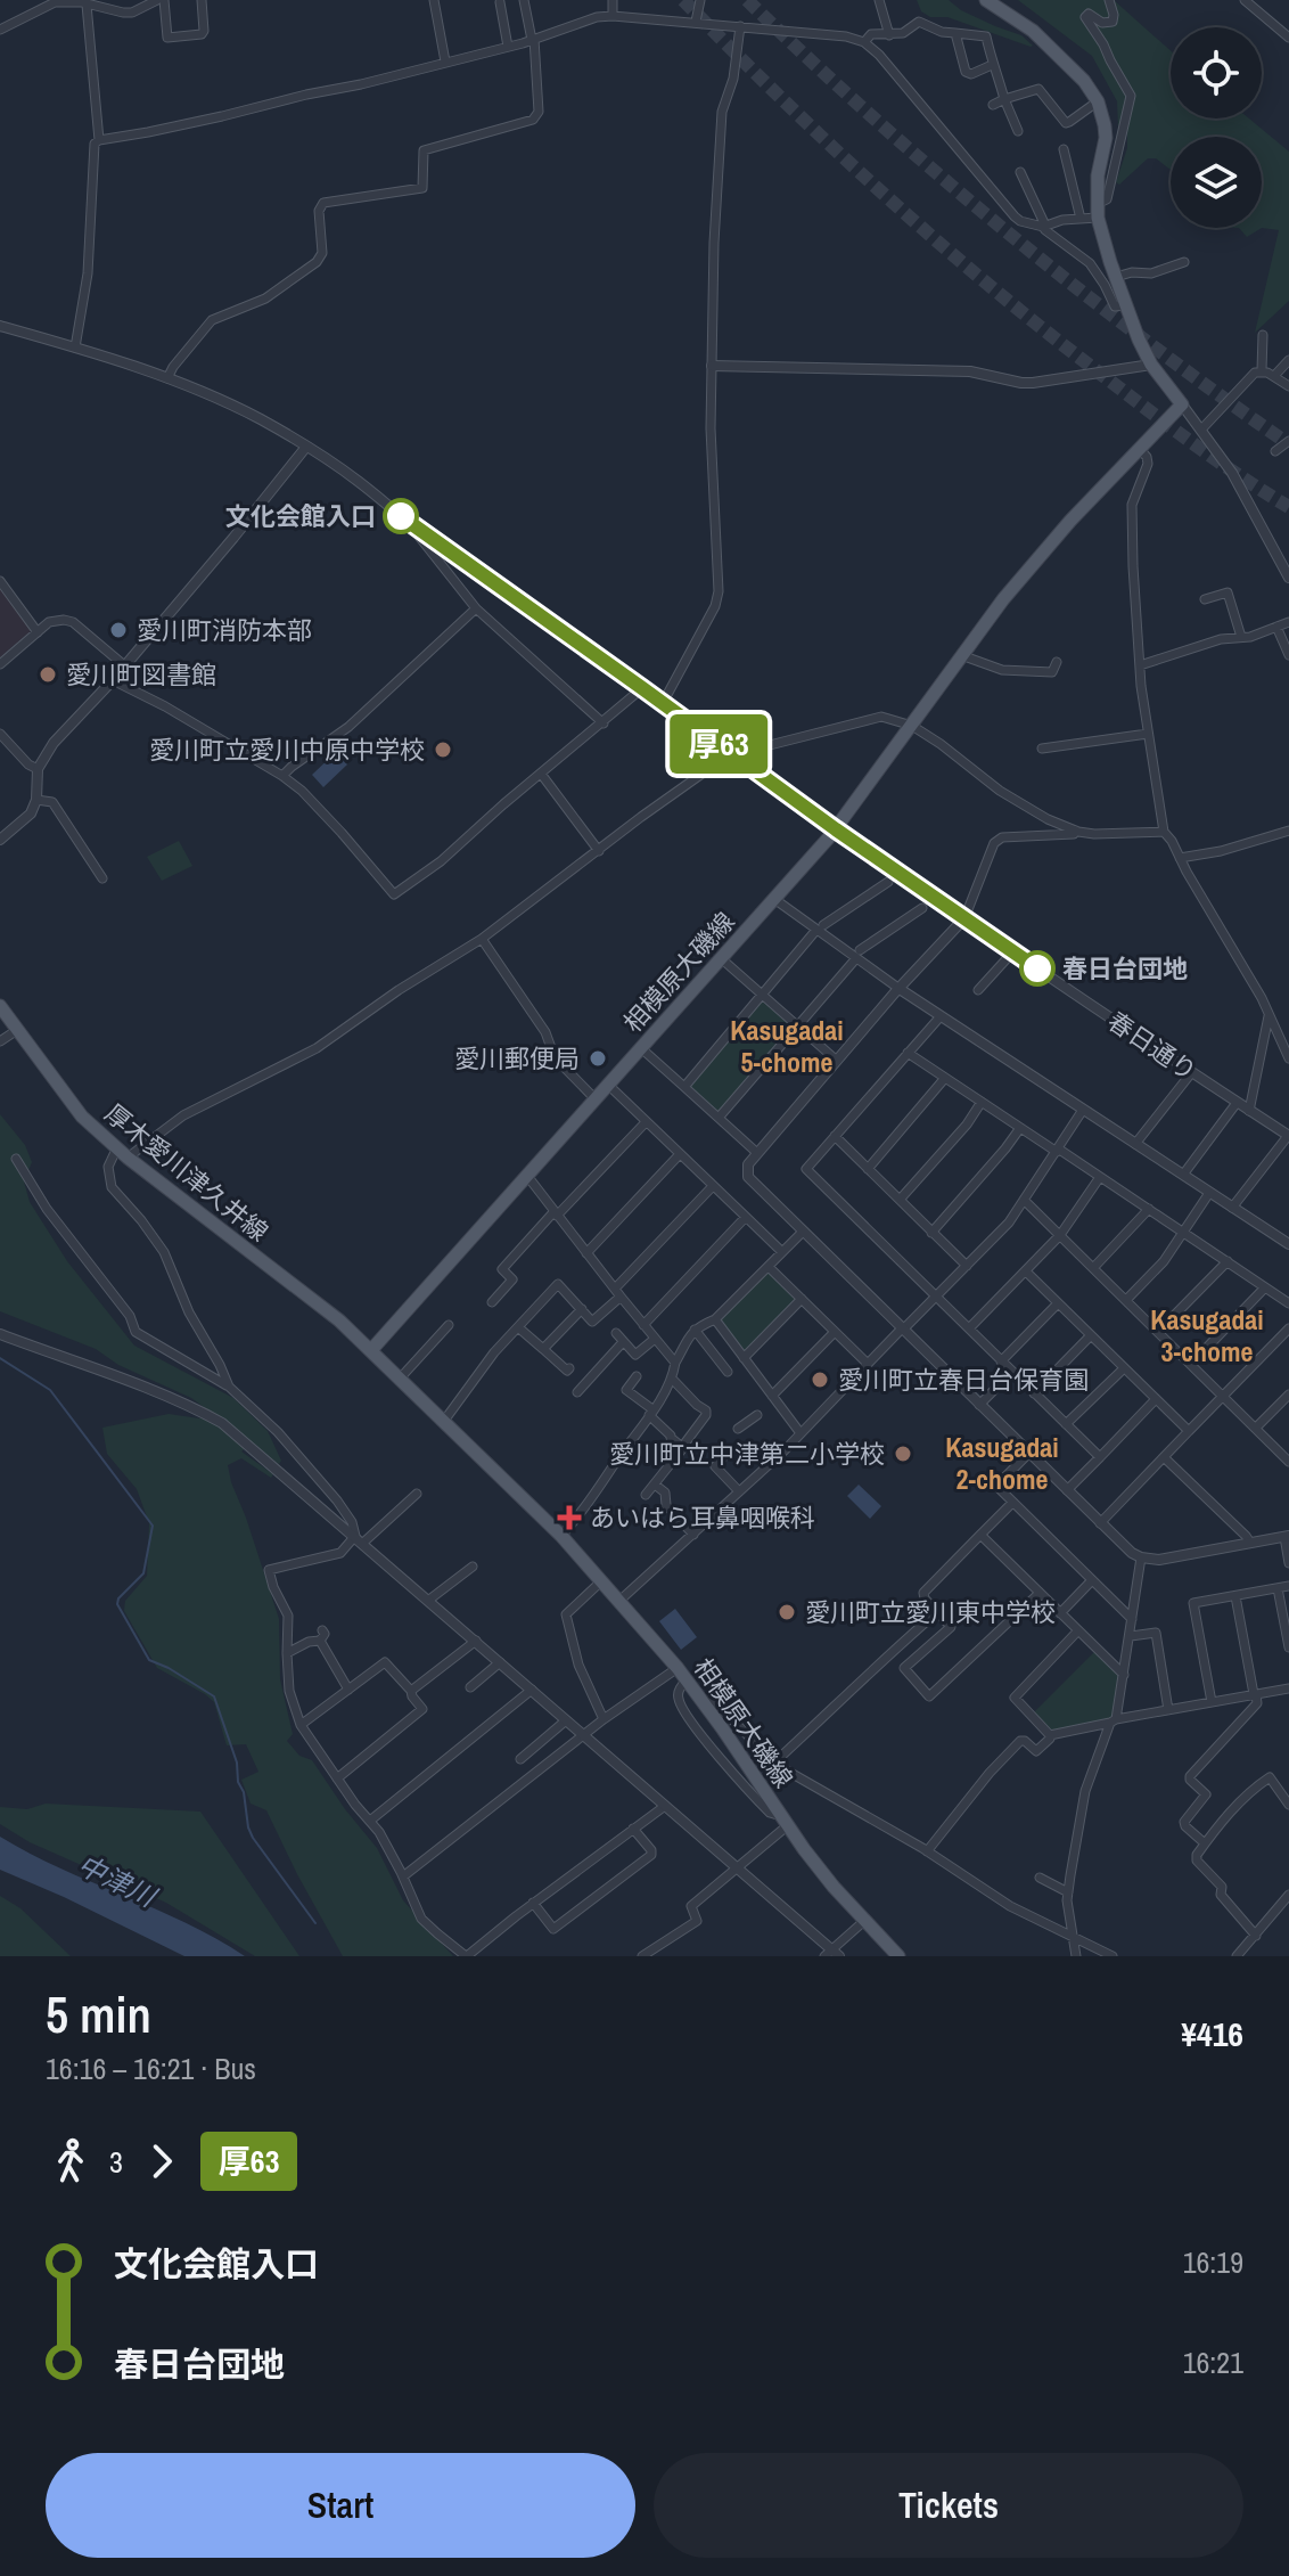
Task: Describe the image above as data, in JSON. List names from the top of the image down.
{
  "streets": {
    "main road": ["相模原大磯線", "厚木愛川津久井線"],
    "street": ["春日通り"]
  },
  "crossings": [
    ["相模原大磯線", "春日通り"],
    ["相模原大磯線", "厚木愛川津久井線"]
  ],
  "districts": ["Kasugadai 5-chome", "Kasugadai 3-chome", "Kasugadai 2-chome"],
  "water": ["中津川"],
  "places": {
    "other": [
      "文化会館入口",
      "愛川町消防本部",
      "愛川町図書館",
      "愛川町立愛川中原中学校",
      "春日台団地",
      "愛川郵便局",
      "愛川町立春日台保育園",
      "愛川町立中津第二小学校",
      "愛川町立愛川東中学校"
    ],
    "health": ["あいはら耳鼻咽喉科"]
  },
  "lines": ["bus line 厚63"],
  "page": {
    "on_map": "厚63",
    "heading": ["5 min", "16:16 – 16:21 · Bus", "¥416"],
    "legs": ["3", "厚63"],
    "list": [
      {
        "name": "文化会館入口",
        "value": "16:19"
      },
      {
        "name": "春日台団地",
        "value": "16:21"
      }
    ],
    "buttons": ["Start", "Tickets"]
  }
}
